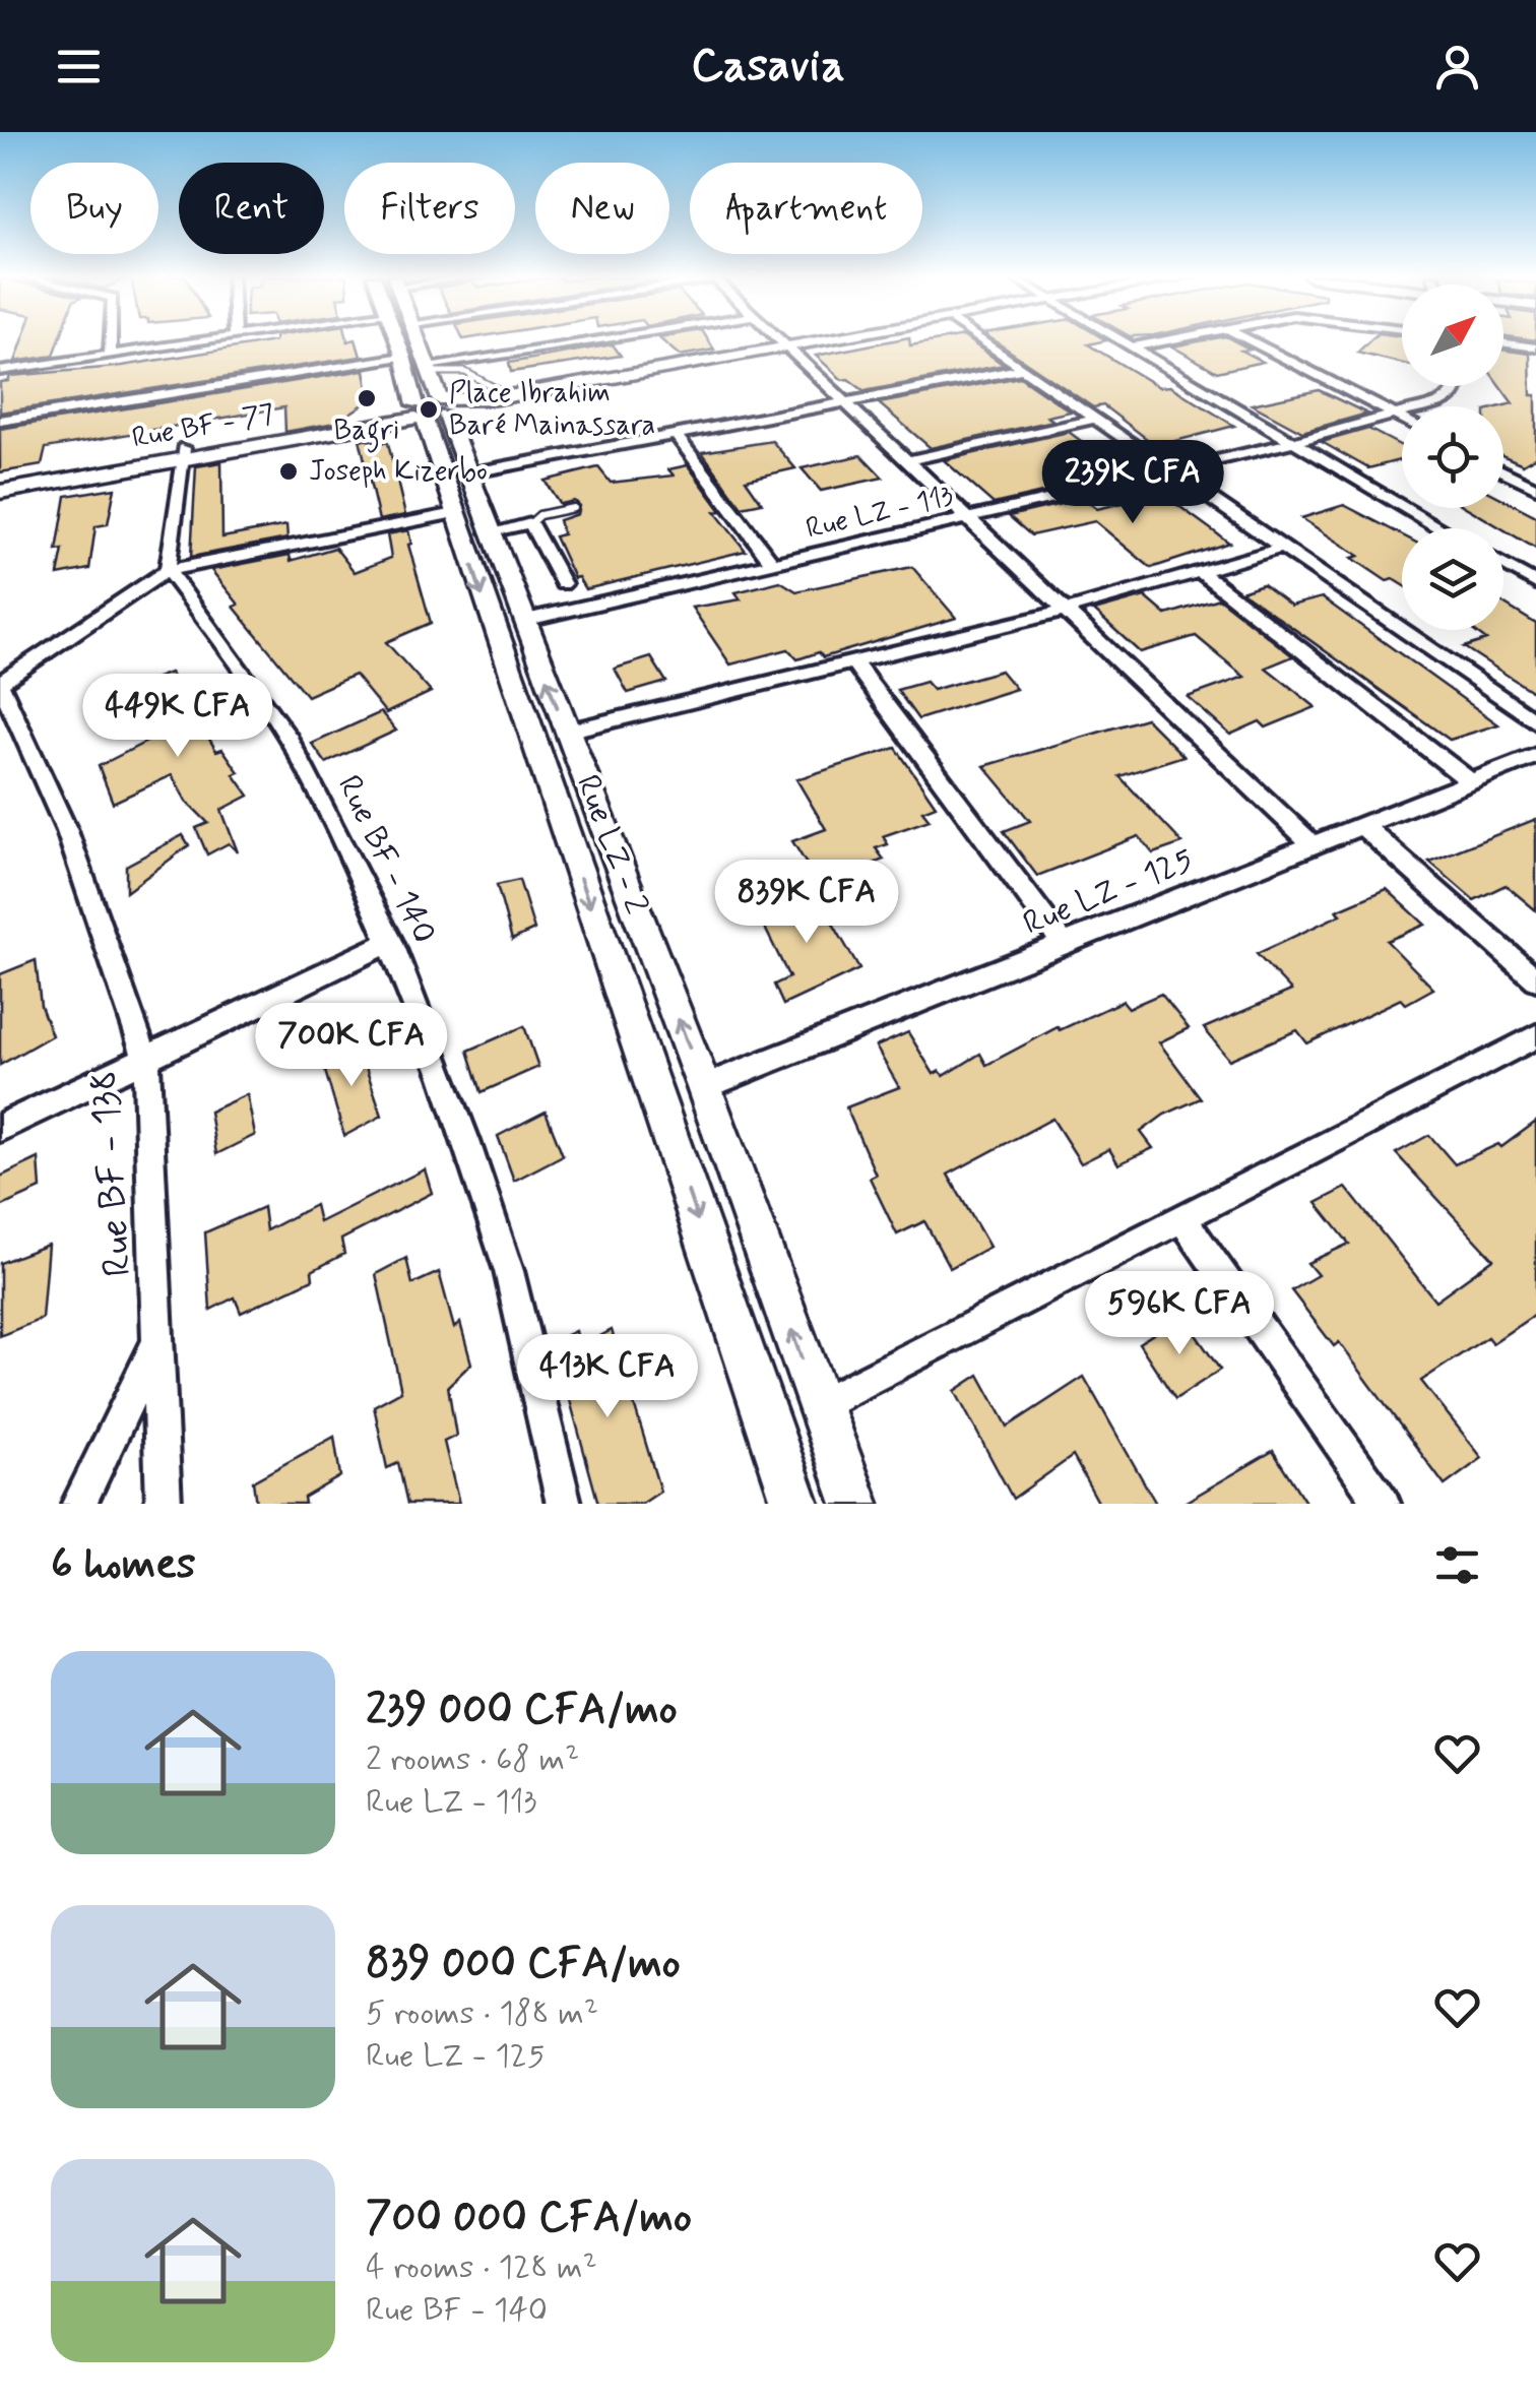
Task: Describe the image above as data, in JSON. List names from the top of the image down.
{
  "streets": {
    "main road": ["Rue BF - 77", "Rue LZ - 2"],
    "street": [
      "Rue LZ - 113",
      "Rue BF - 140",
      "Rue LZ - 125",
      "Rue BF - 138"
    ]
  },
  "crossings": [
    ["Rue BF - 77", "Rue LZ - 2"],
    ["Rue LZ - 113", "Rue LZ - 2"],
    ["Rue LZ - 2", "Rue LZ - 125"]
  ],
  "places": ["Bagri", "Place Ibrahim Baré Mainassara", "Joseph Kizerbo"],
  "north": "top right",
  "page": {
    "header": "Casavia",
    "chip": [
      "Buy",
      "Rent",
      "Filters",
      "New",
      "Apartment"
    ],
    "price": [
      "239K CFA",
      "449K CFA",
      "839K CFA",
      "700K CFA",
      "596K CFA",
      "413K CFA"
    ],
    "heading": "6 homes",
    "list": [
      {
        "name": "239 000 CFA/mo",
        "note": "2 rooms · 68 m² · Rue LZ - 113"
      },
      {
        "name": "839 000 CFA/mo",
        "note": "5 rooms · 188 m² · Rue LZ - 125"
      },
      {
        "name": "700 000 CFA/mo",
        "note": "4 rooms · 128 m² · Rue BF - 140"
      }
    ]
  }
}
